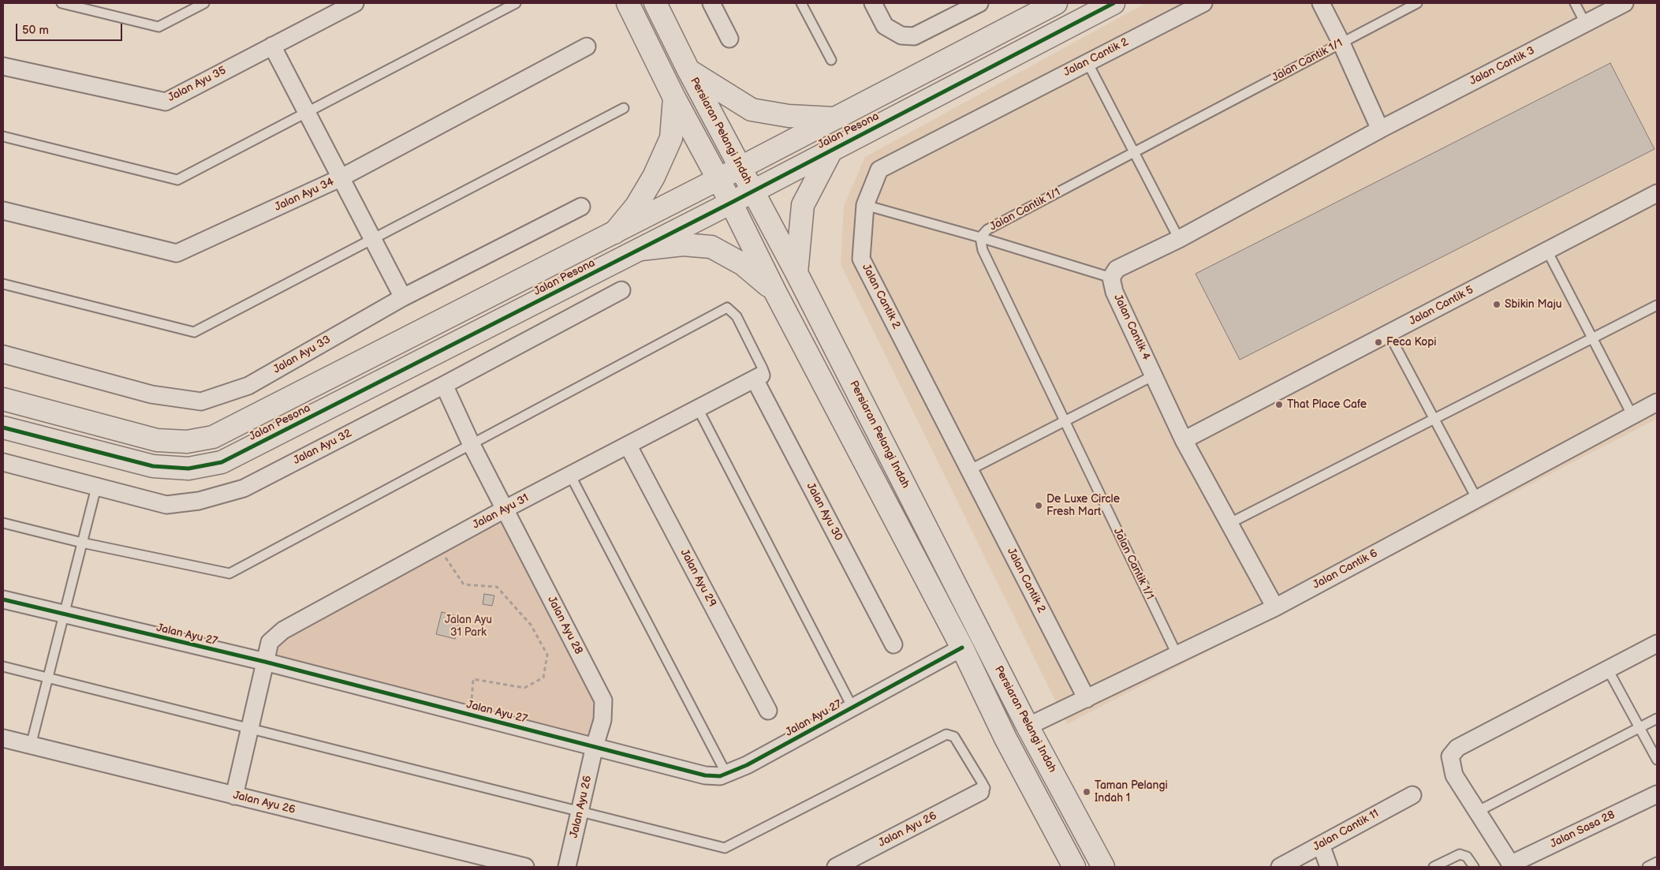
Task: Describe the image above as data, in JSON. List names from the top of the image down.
{
  "streets": {
    "main road": ["Persiaran Pelangi Indah", "Jalan Pesona"],
    "street": [
      "Jalan Cantik 2",
      "Jalan Cantik 3",
      "Jalan Ayu 35",
      "Jalan Ayu 34",
      "Jalan Cantik 5",
      "Jalan Cantik 4",
      "Jalan Ayu 33",
      "Jalan Ayu 32",
      "Jalan Ayu 31",
      "Jalan Ayu 30",
      "Jalan Cantik 6",
      "Jalan Ayu 29",
      "Jalan Ayu 28",
      "Jalan Ayu 27",
      "Jalan Ayu 26",
      "Jalan Sasa 28",
      "Jalan Cantik 11"
    ],
    "lane": ["Jalan Cantik 1/1"]
  },
  "crossings": [
    ["Jalan Cantik 2", "Jalan Cantik 6"],
    ["Jalan Cantik 1/1", "Jalan Cantik 6"],
    ["Persiaran Pelangi Indah", "Jalan Pesona"],
    ["Persiaran Pelangi Indah", "Jalan Cantik 6"],
    ["Jalan Cantik 5", "Jalan Cantik 4"],
    ["Jalan Cantik 4", "Jalan Cantik 6"],
    ["Jalan Ayu 32", "Jalan Ayu 28"],
    ["Jalan Ayu 31", "Jalan Ayu 30"],
    ["Jalan Ayu 31", "Jalan Ayu 29"],
    ["Jalan Ayu 31", "Jalan Ayu 28"],
    ["Jalan Ayu 31", "Jalan Ayu 27"],
    ["Jalan Ayu 31", "Jalan Ayu 26"],
    ["Jalan Ayu 28", "Jalan Ayu 27"],
    ["Jalan Ayu 28", "Jalan Ayu 26"],
    ["Jalan Ayu 27", "Jalan Ayu 26"]
  ],
  "parks": ["Jalan Ayu 31 Park"],
  "places": [
    "Sbikin Maju",
    "Feca Kopi",
    "That Place Cafe",
    "De Luxe Circle Fresh Mart",
    "Taman Pelangi Indah 1"
  ],
  "scale_bar": "50 m"
}
